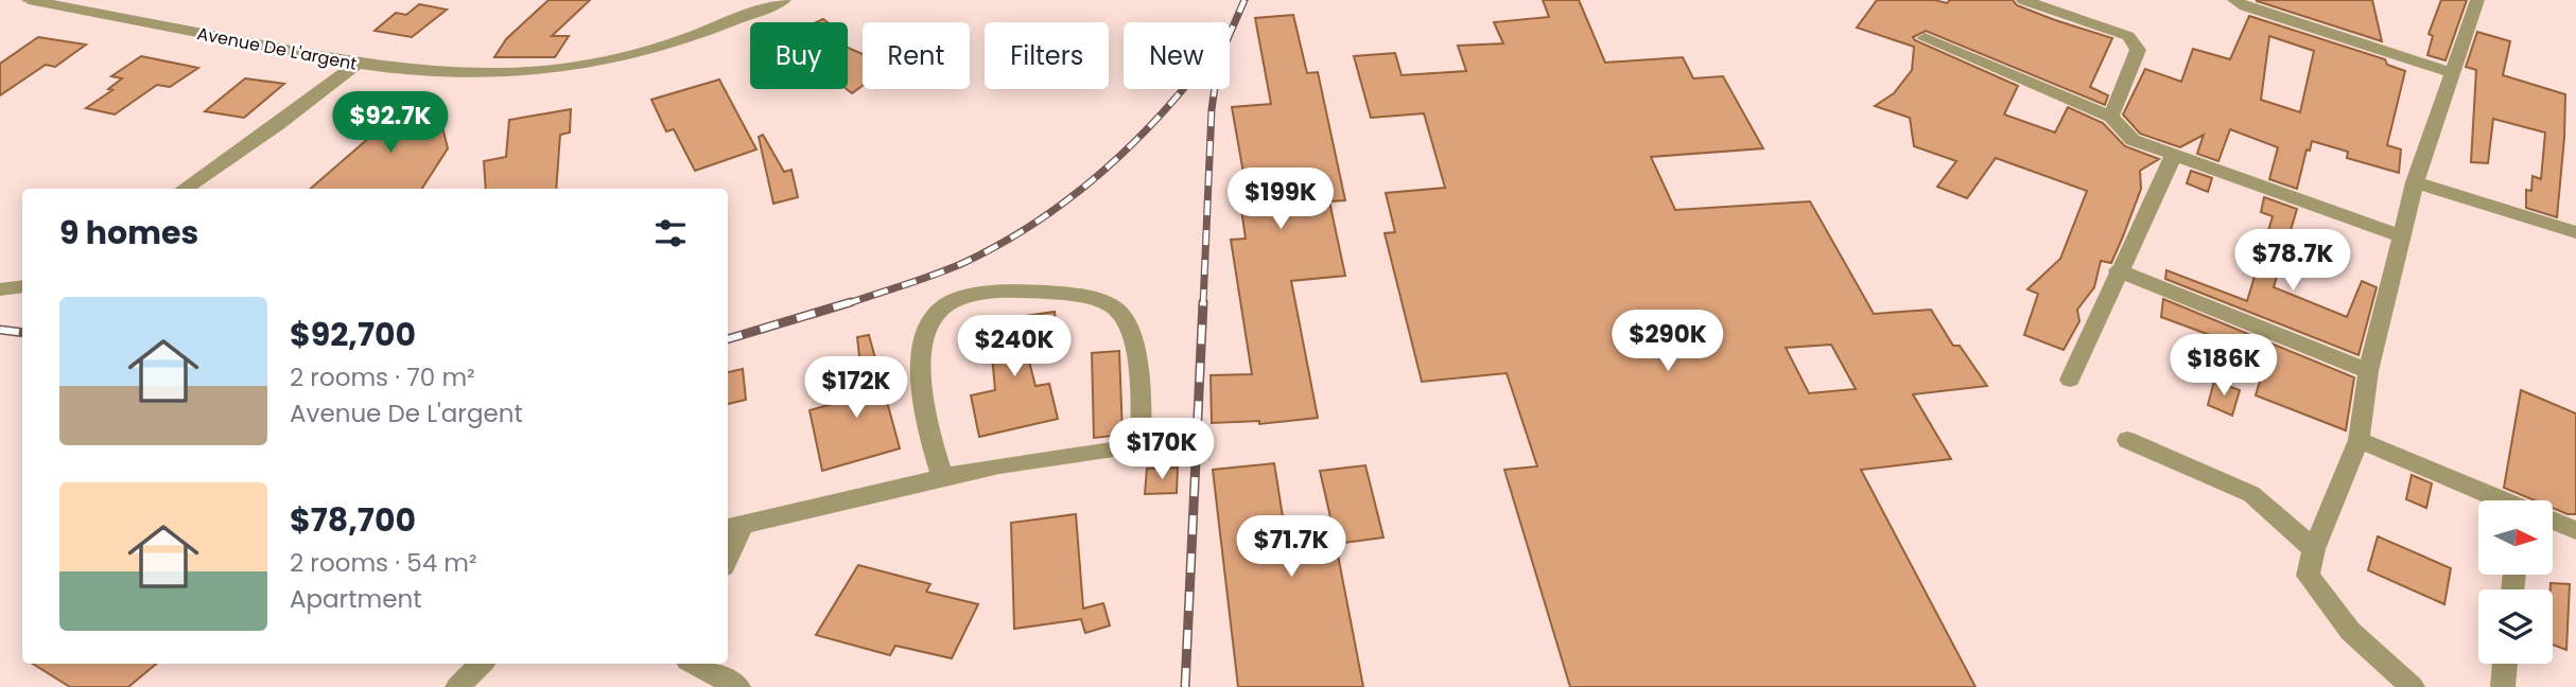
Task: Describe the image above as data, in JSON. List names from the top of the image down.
{
  "streets": {
    "street": ["Avenue De L'argent"]
  },
  "north": "right",
  "page": {
    "chip": [
      "Buy",
      "Rent",
      "Filters",
      "New"
    ],
    "price": [
      "$92.7K",
      "$199K",
      "$78.7K",
      "$290K",
      "$240K",
      "$186K",
      "$172K",
      "$170K",
      "$71.7K"
    ],
    "heading": "9 homes",
    "list": [
      {
        "name": "$92,700",
        "note": "2 rooms · 70 m² · Avenue De L'argent"
      },
      {
        "name": "$78,700",
        "note": "2 rooms · 54 m² · Apartment"
      }
    ]
  }
}
